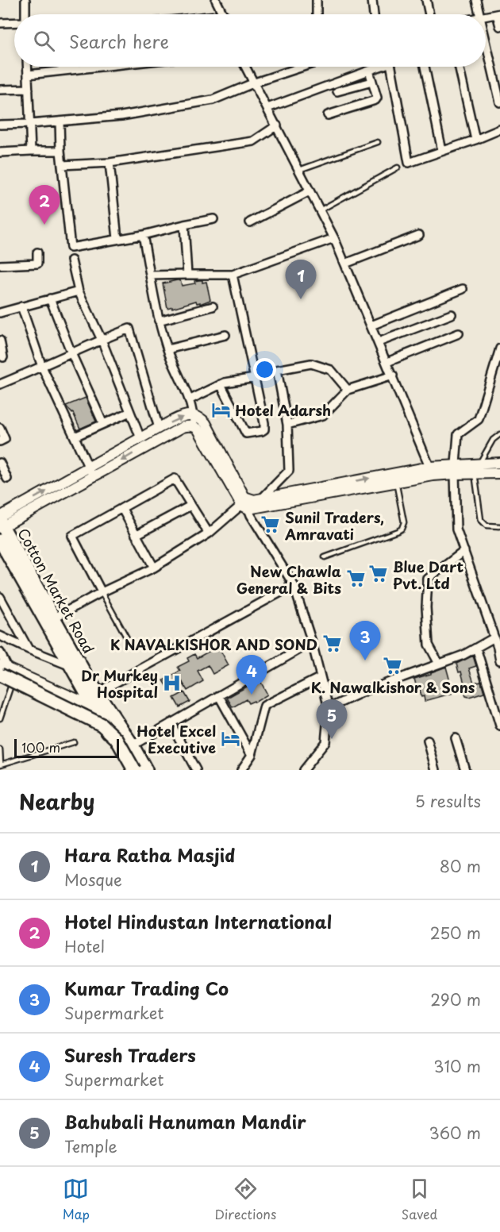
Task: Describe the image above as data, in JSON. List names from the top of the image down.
{
  "streets": {
    "main road": ["Cotton Market Road"]
  },
  "places": {
    "hotel": ["Hotel Adarsh", "Hotel Excel Executive"],
    "supermarket": [
      "Sunil Traders, Amravati",
      "Blue Dart Pvt. Ltd",
      "New Chawla General & Bits",
      "K NAVALKISHOR AND SOND",
      "K. Nawalkishor & Sons"
    ],
    "hospital": ["Dr Murkey Hospital"]
  },
  "scale_bar": "100 m",
  "page": {
    "search": "Search here",
    "pins": [
      "2",
      "1",
      "3",
      "4",
      "5"
    ],
    "scale": "100 m",
    "heading": ["Nearby", "5 results"],
    "list": [
      {
        "mark": "1",
        "name": "Hara Ratha Masjid",
        "note": "Mosque",
        "value": "80 m"
      },
      {
        "mark": "2",
        "name": "Hotel Hindustan International",
        "note": "Hotel",
        "value": "250 m"
      },
      {
        "mark": "3",
        "name": "Kumar Trading Co",
        "note": "Supermarket",
        "value": "290 m"
      },
      {
        "mark": "4",
        "name": "Suresh Traders",
        "note": "Supermarket",
        "value": "310 m"
      },
      {
        "mark": "5",
        "name": "Bahubali Hanuman Mandir",
        "note": "Temple",
        "value": "360 m"
      }
    ],
    "nav": ["Map", "Directions", "Saved"]
  }
}
